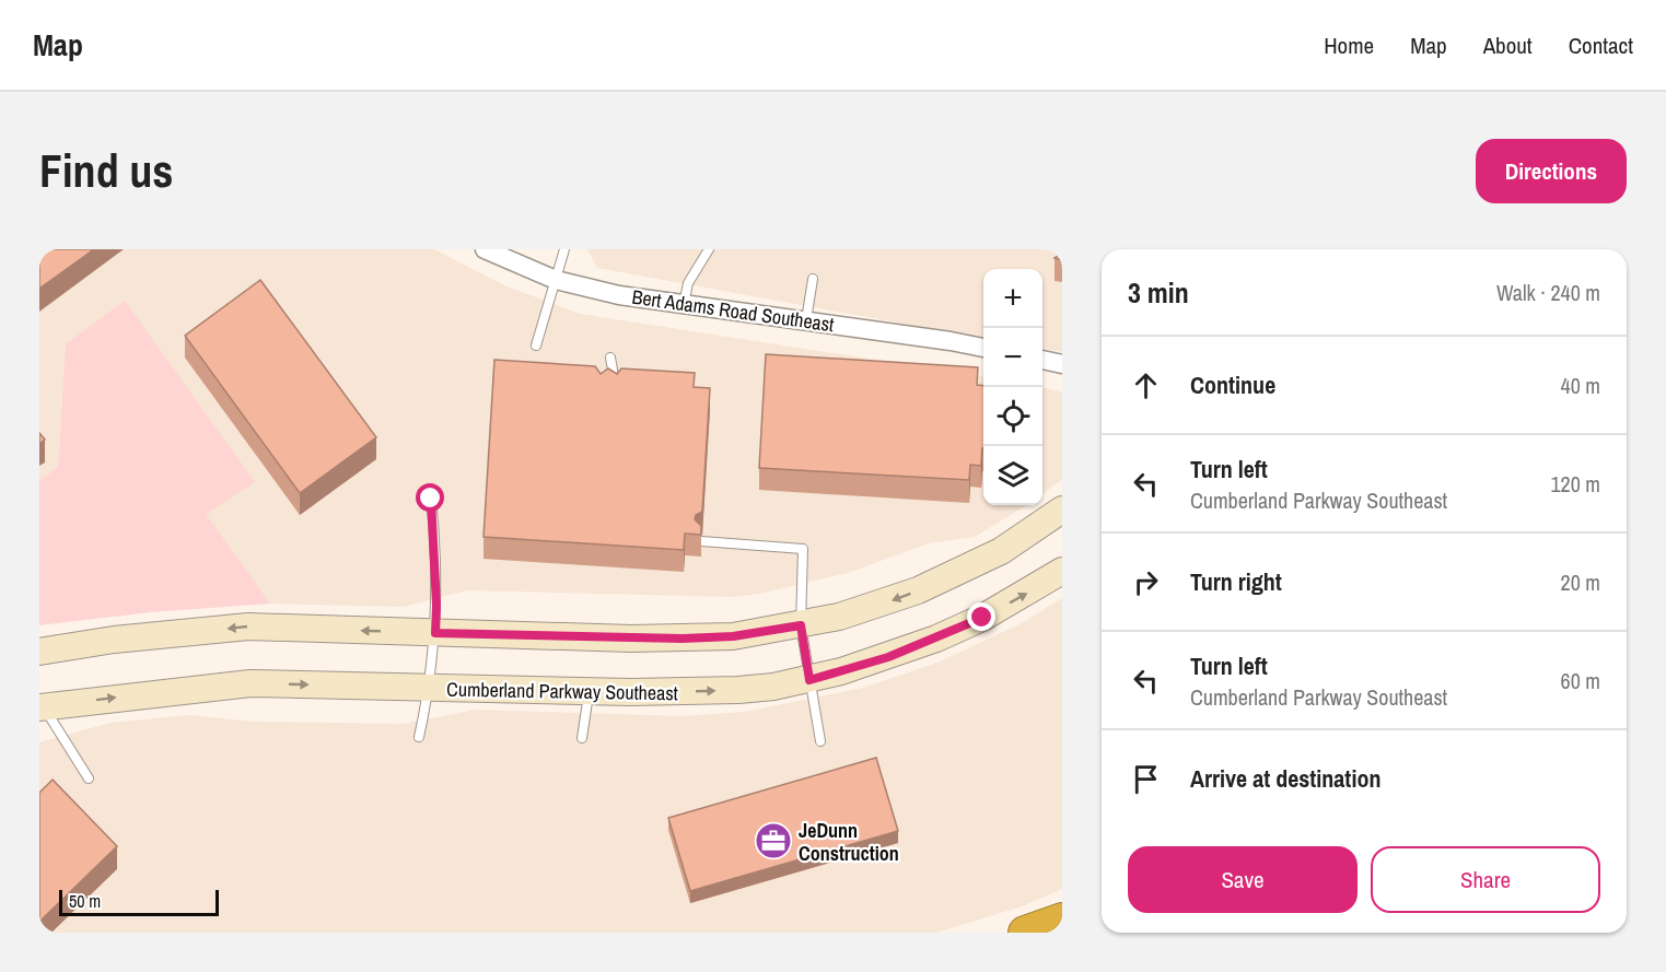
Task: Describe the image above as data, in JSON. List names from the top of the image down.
{
  "streets": {
    "main road": ["Cumberland Parkway Southeast"],
    "street": ["Bert Adams Road Southeast"]
  },
  "places": {
    "office": ["JeDunn Construction"]
  },
  "scale_bar": "50 m",
  "page": {
    "header": "Map",
    "nav": [
      "Home",
      "Map",
      "About",
      "Contact"
    ],
    "buttons": [
      "Directions",
      ["Save", "Share"]
    ],
    "title": "Find us",
    "heading": ["3 min", "Walk · 240 m"],
    "map_buttons": ["+", "−"],
    "list": [
      ["Continue", "40 m"],
      ["Turn left", "Cumberland Parkway Southeast", "120 m"],
      ["Turn right", "20 m"],
      ["Turn left", "Cumberland Parkway Southeast", "60 m"],
      "Arrive at destination"
    ],
    "scale": "50 m"
  }
}
